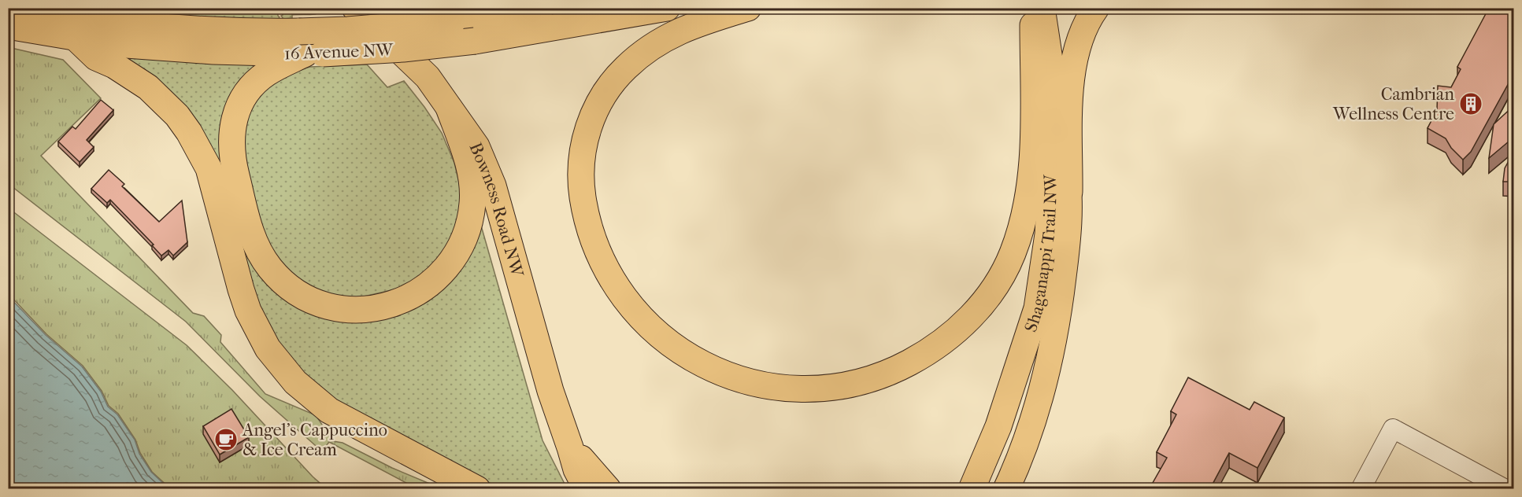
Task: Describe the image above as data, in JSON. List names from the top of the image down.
{
  "streets": {
    "main road": ["16 Avenue NW", "Bowness Road NW", "Shaganappi Trail NW"]
  },
  "places": {
    "building": ["Cambrian Wellness Centre"],
    "cafe": ["Angel's Cappuccino & Ice Cream"]
  }
}
